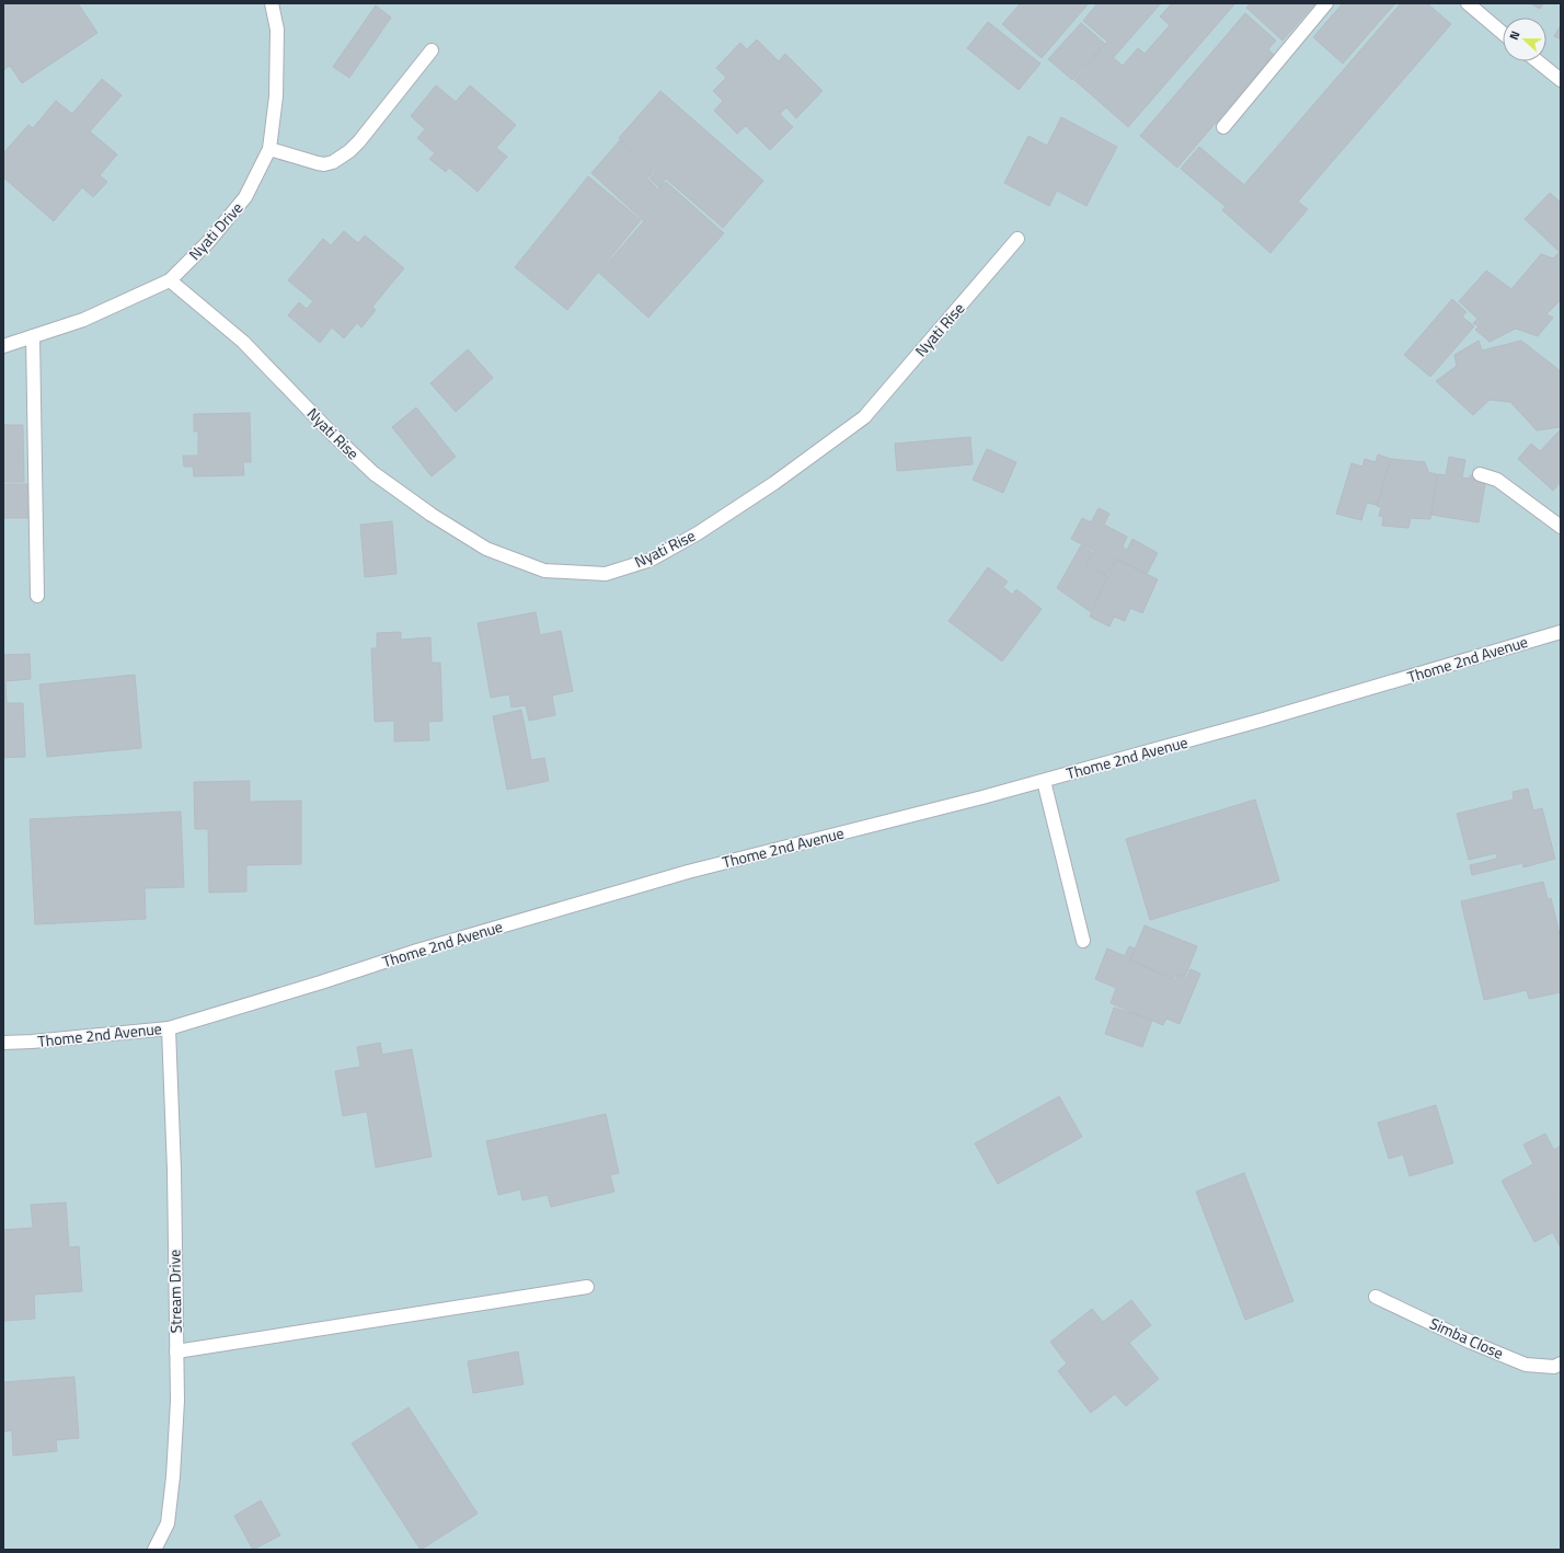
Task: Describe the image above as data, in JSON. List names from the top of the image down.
{
  "streets": {
    "street": [
      "Nyati Drive",
      "Nyati Rise",
      "Thome 2nd Avenue",
      "Stream Drive",
      "Simba Close"
    ]
  },
  "crossings": [
    ["Nyati Drive", "Nyati Rise"],
    ["Thome 2nd Avenue", "Stream Drive"]
  ],
  "north": "left"
}
